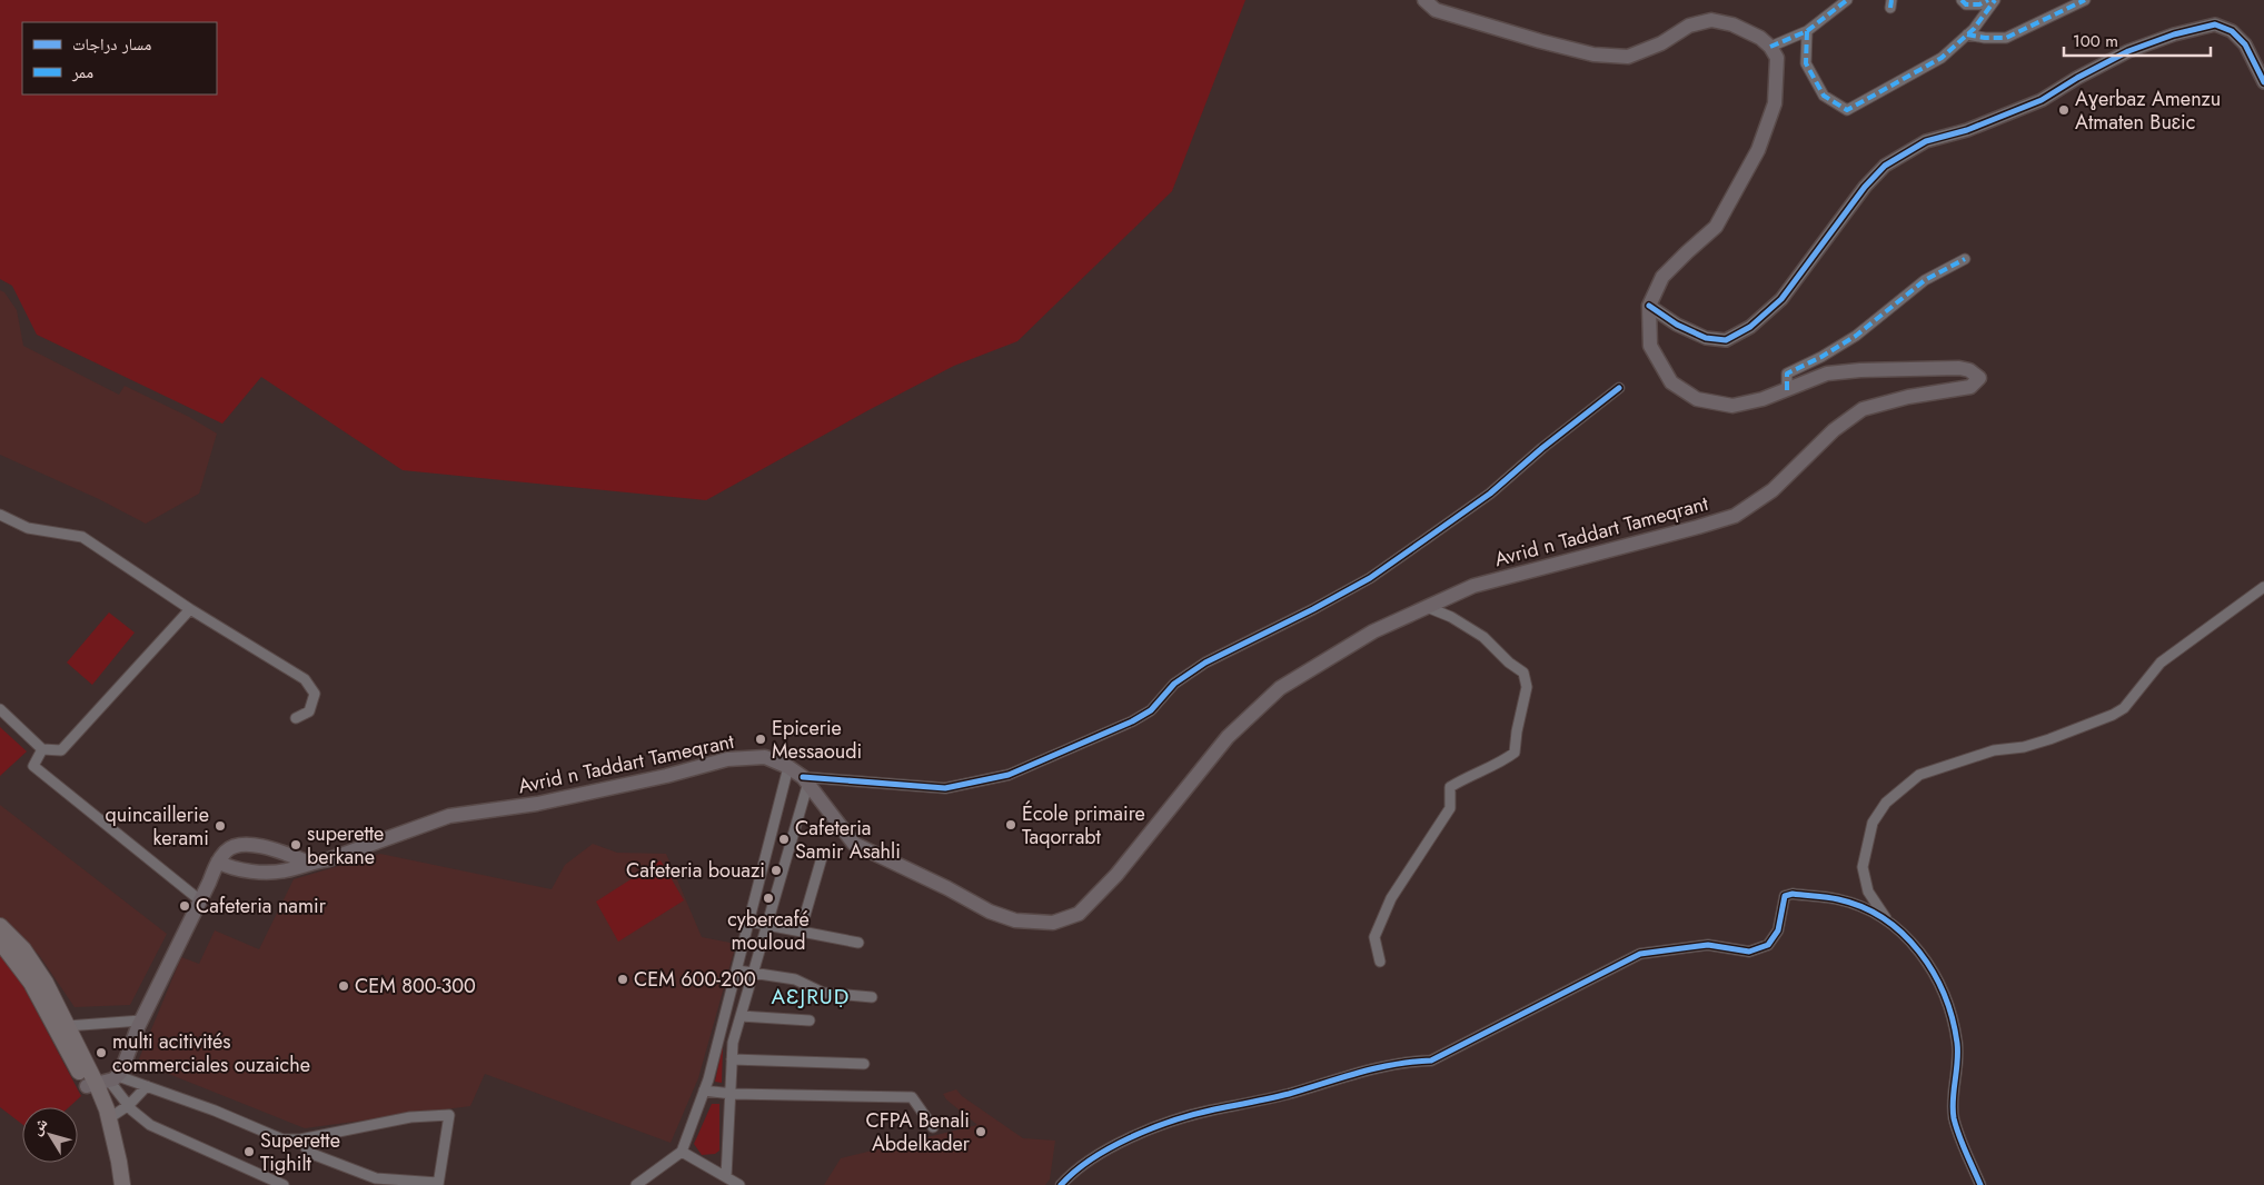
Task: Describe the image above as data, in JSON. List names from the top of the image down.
{
  "streets": {
    "main road": ["Avrid n Taddart Tameqrant"]
  },
  "districts": ["AƐJRUḌ"],
  "places": [
    "Aɣerbaz Amenzu Atmaten Buɛic",
    "Epicerie Messaoudi",
    "École primaire Taqorrabt",
    "quincaillerie kerami",
    "Cafeteria Samir Asahli",
    "superette berkane",
    "Cafeteria bouazi",
    "cybercafé mouloud",
    "Cafeteria namir",
    "CEM 600-200",
    "CEM 800-300",
    "multi acitivités commerciales ouzaiche",
    "CFPA Benali Abdelkader",
    "Superette Tighilt"
  ],
  "legend": ["مسار دراجات", "ممر"],
  "scale_bar": "100 m",
  "north": "top left"
}
